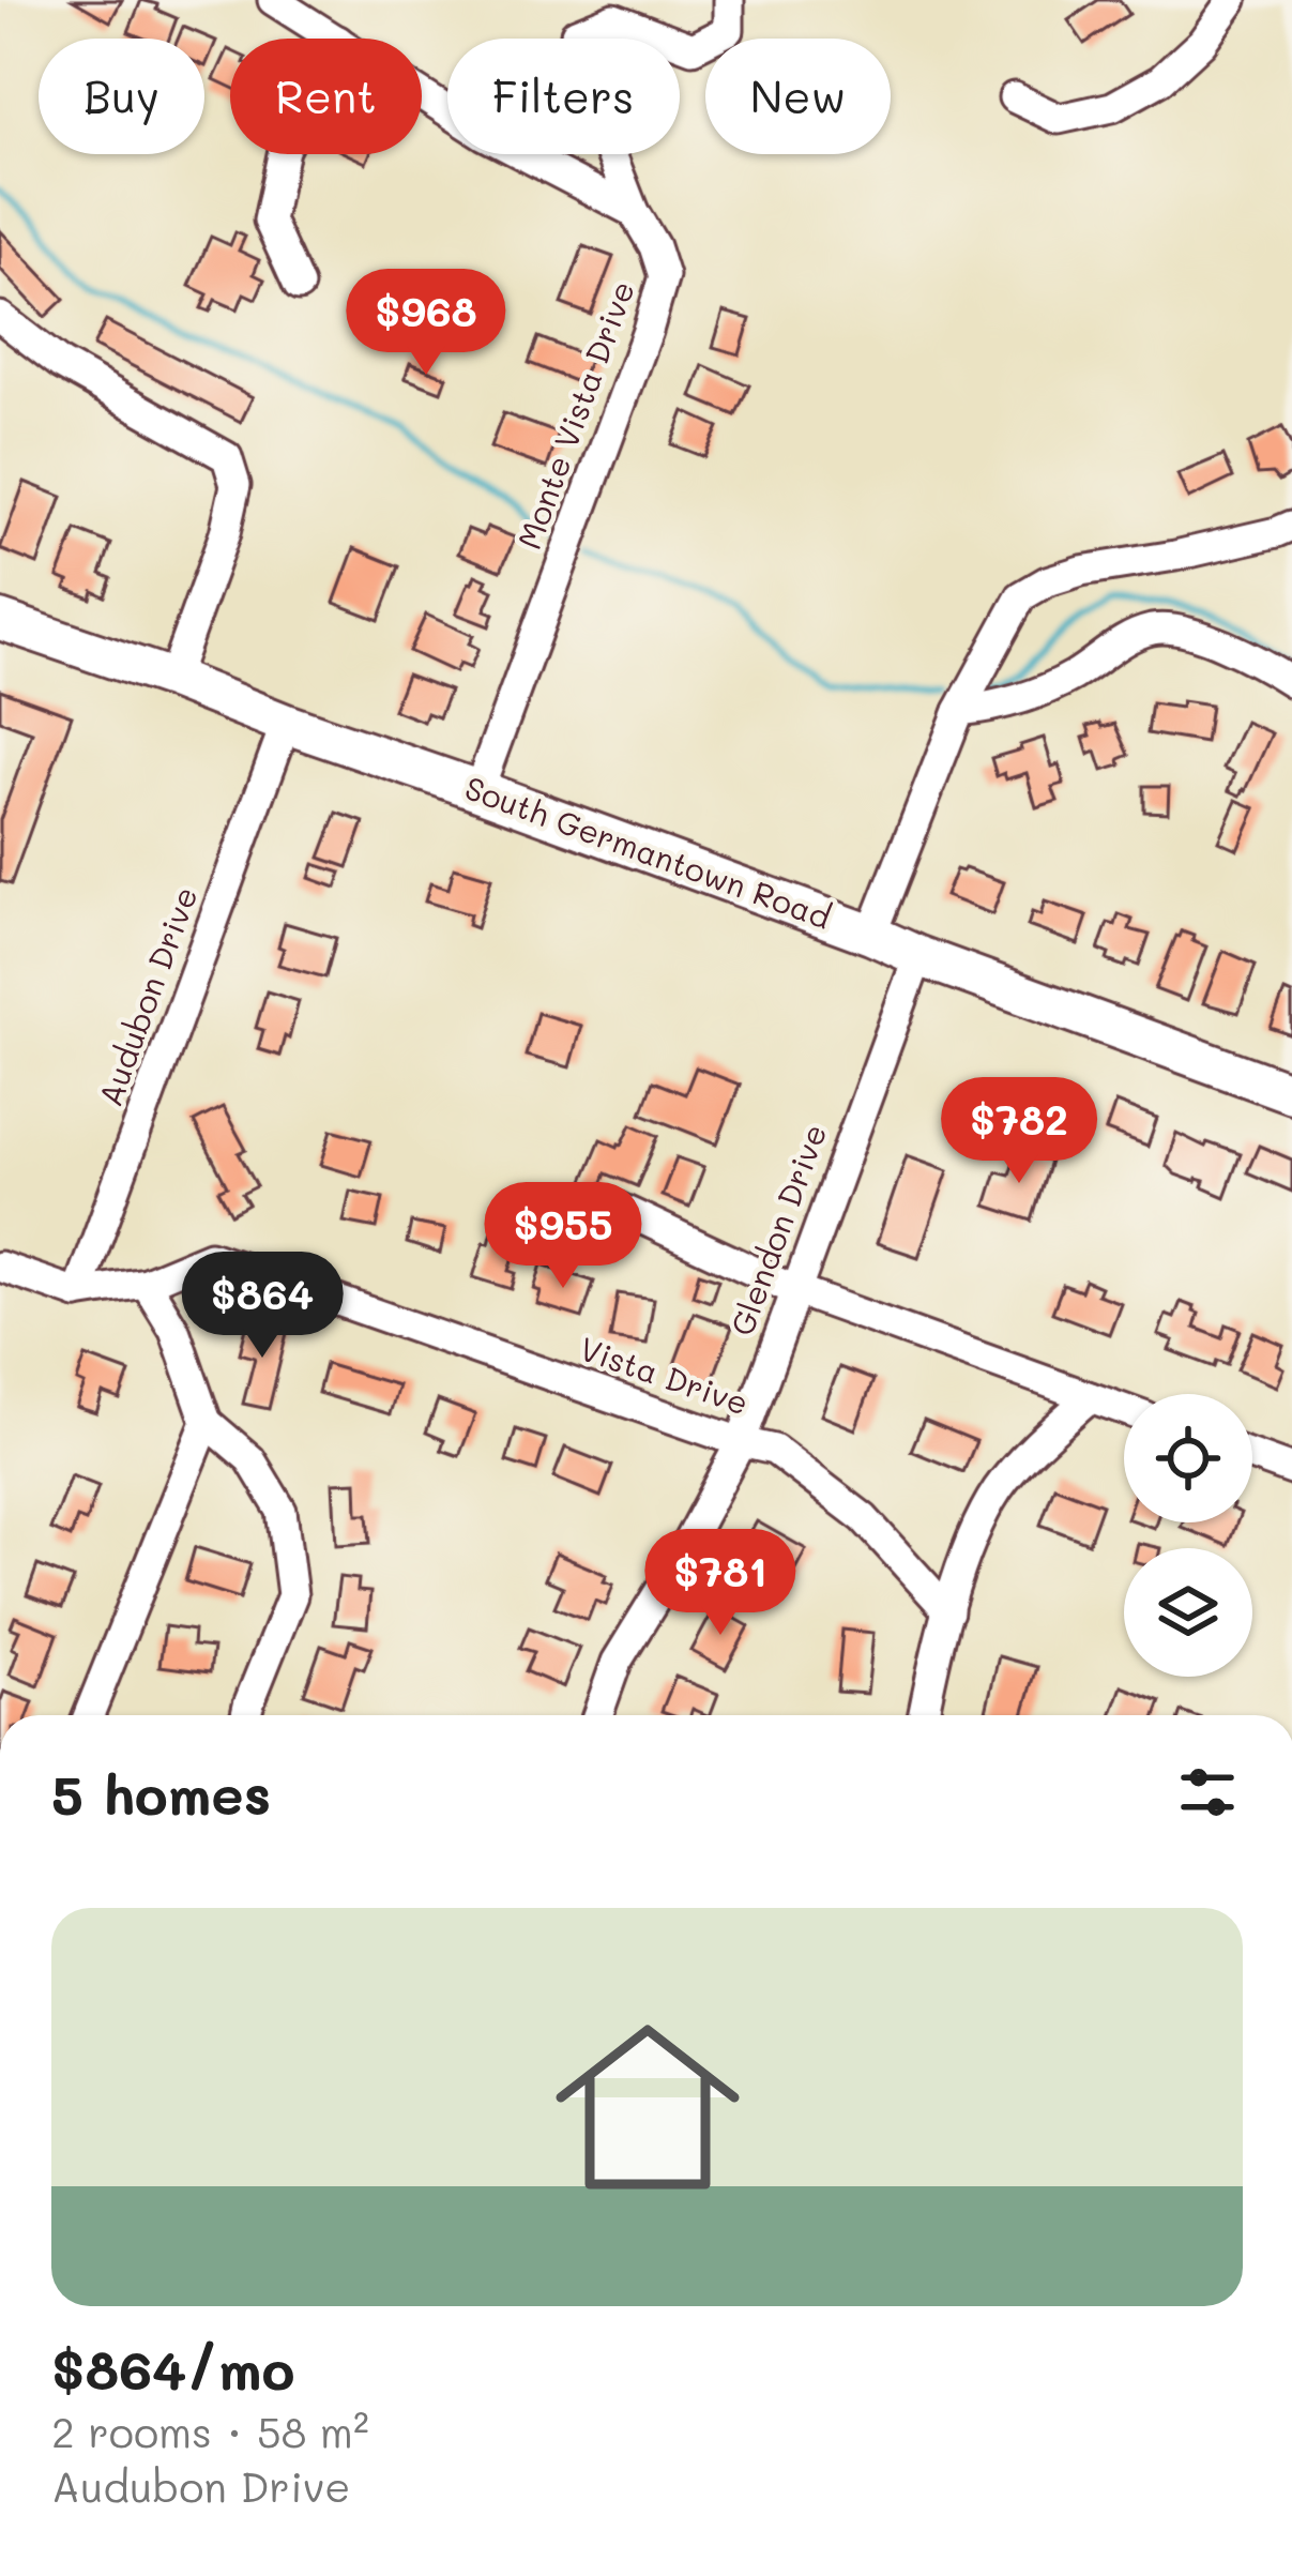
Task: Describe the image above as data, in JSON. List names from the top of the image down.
{
  "streets": {
    "main road": ["South Germantown Road"],
    "street": [
      "Monte Vista Drive",
      "Audubon Drive",
      "Glendon Drive",
      "Vista Drive"
    ]
  },
  "crossings": [
    ["Monte Vista Drive", "South Germantown Road"],
    ["South Germantown Road", "Audubon Drive"],
    ["South Germantown Road", "Glendon Drive"],
    ["Audubon Drive", "Vista Drive"],
    ["Glendon Drive", "Vista Drive"]
  ],
  "page": {
    "chip": [
      "Buy",
      "Rent",
      "Filters",
      "New"
    ],
    "price": [
      "$968",
      "$782",
      "$955",
      "$864",
      "$781"
    ],
    "heading": "5 homes",
    "list": [
      {
        "name": "$864/mo",
        "note": "2 rooms · 58 m² · Audubon Drive"
      }
    ]
  }
}
